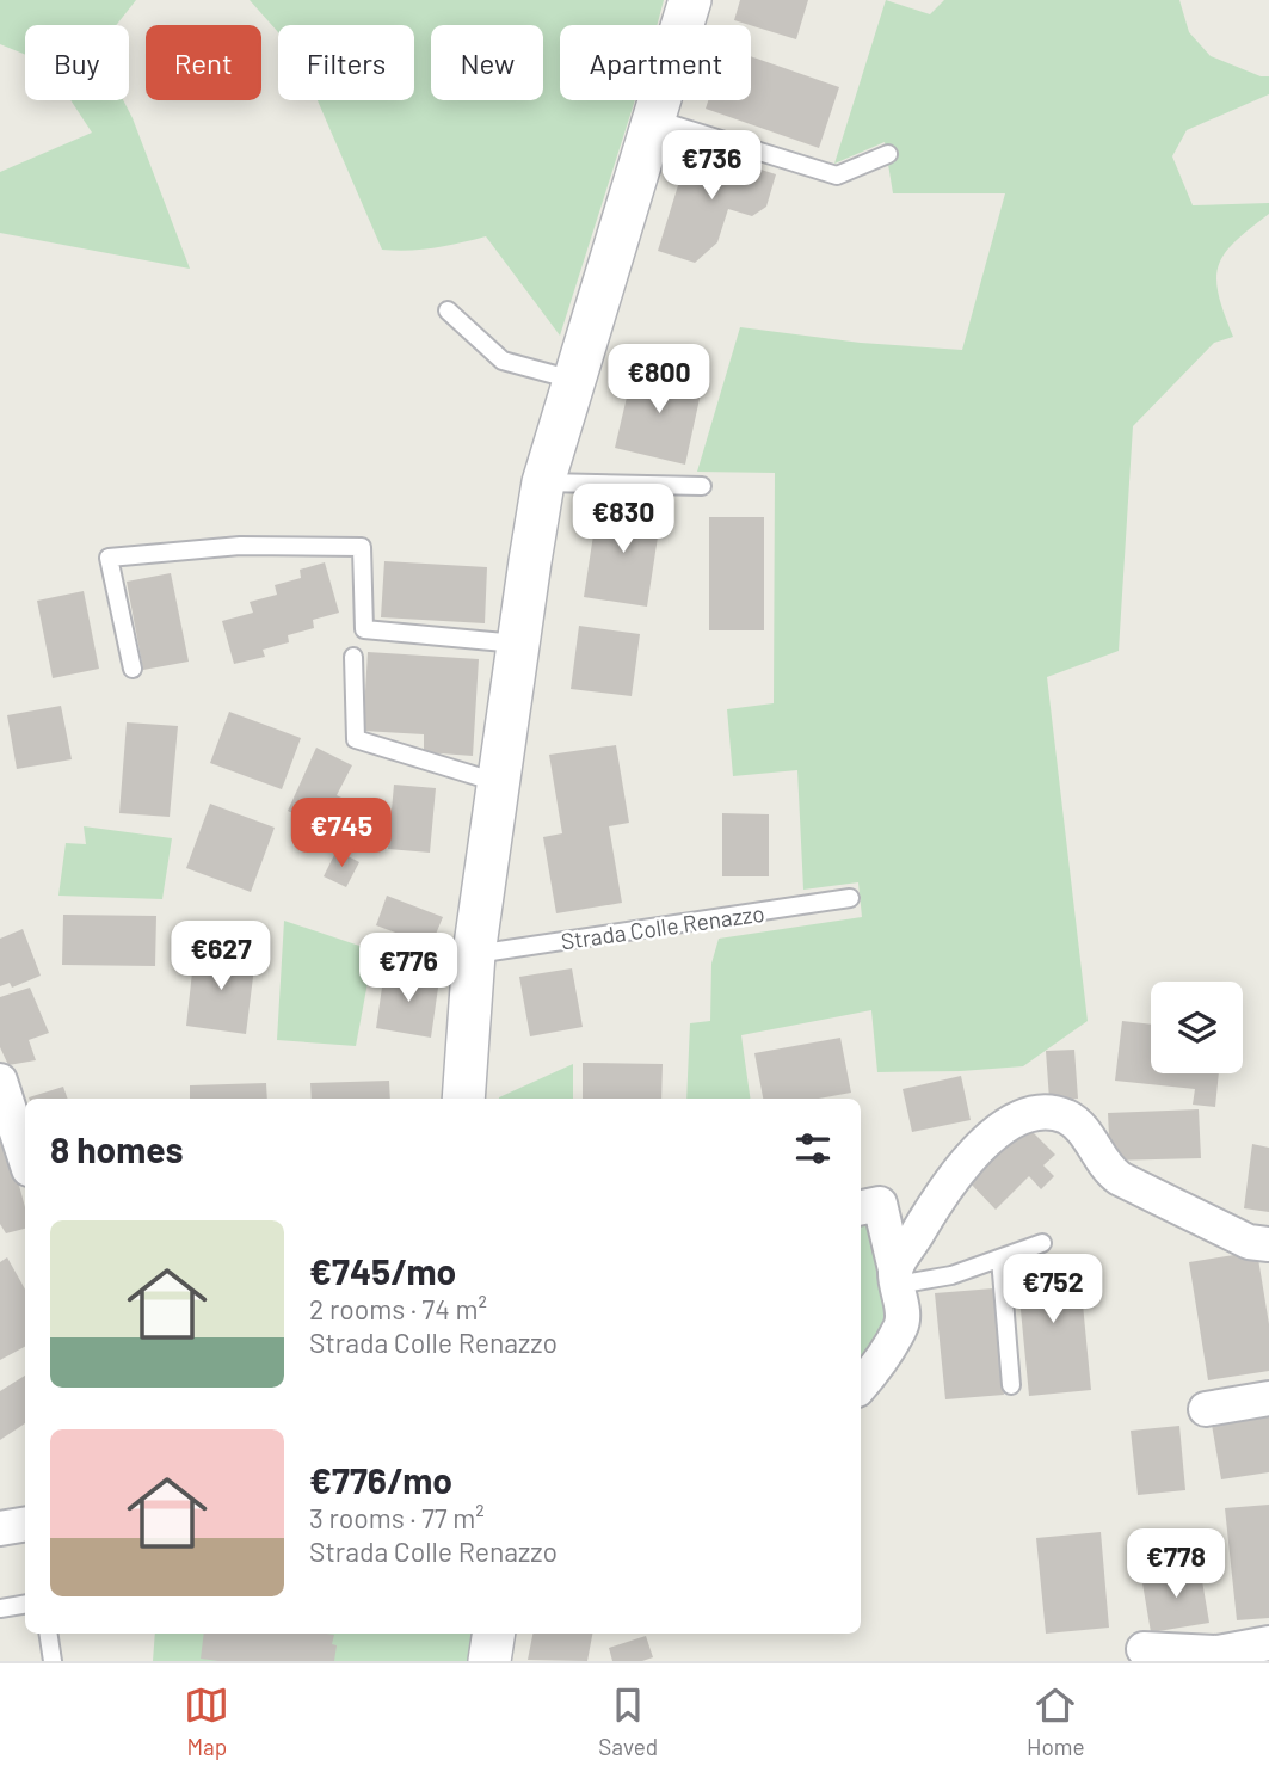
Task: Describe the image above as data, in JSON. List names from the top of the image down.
{
  "streets": {
    "lane": ["Strada Colle Renazzo"]
  },
  "page": {
    "chip": [
      "Buy",
      "Rent",
      "Filters",
      "New",
      "Apartment"
    ],
    "price": [
      "€736",
      "€800",
      "€830",
      "€745",
      "€627",
      "€776",
      "€752",
      "€778"
    ],
    "heading": "8 homes",
    "list": [
      {
        "name": "€745/mo",
        "note": "2 rooms · 74 m² · Strada Colle Renazzo"
      },
      {
        "name": "€776/mo",
        "note": "3 rooms · 77 m² · Strada Colle Renazzo"
      }
    ],
    "tabs": ["Map", "Saved", "Home"]
  }
}
